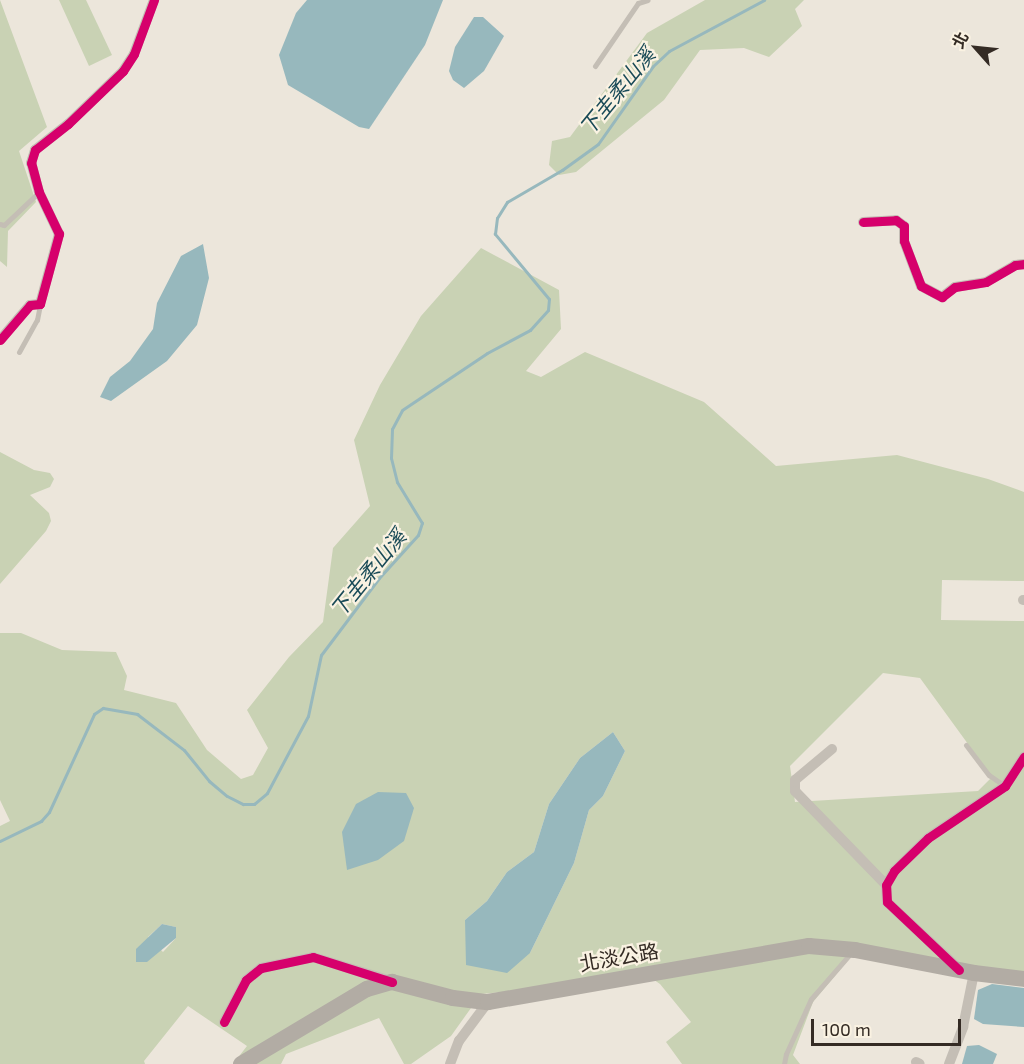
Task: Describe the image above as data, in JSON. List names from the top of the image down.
{
  "streets": {
    "main road": ["北淡公路"]
  },
  "water": ["下圭柔山溪"],
  "scale_bar": "100 m",
  "north": "top left"
}
